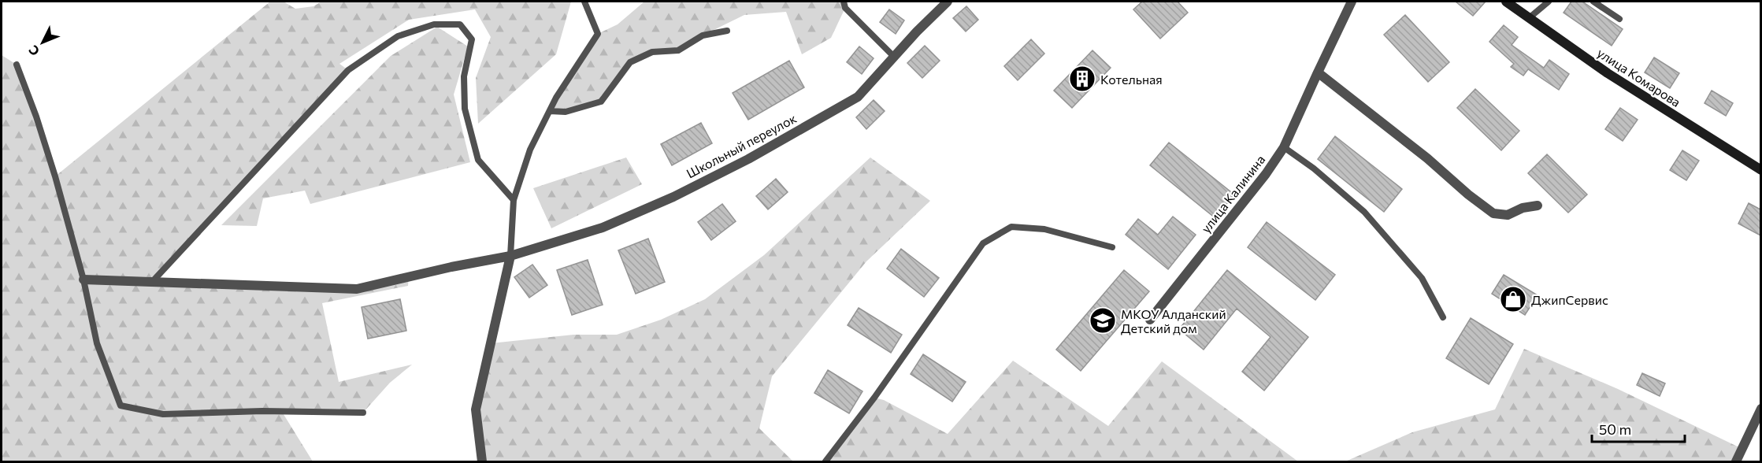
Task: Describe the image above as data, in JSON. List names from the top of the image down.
{
  "streets": {
    "street": ["улица Комарова", "Школьный переулок", "улица Калинина"]
  },
  "places": {
    "building": ["Котельная"],
    "shop": ["ДжипСервис"],
    "school or university": ["МКОУ Алданский Детский дом"]
  },
  "scale_bar": "50 m",
  "north": "bottom left"
}
